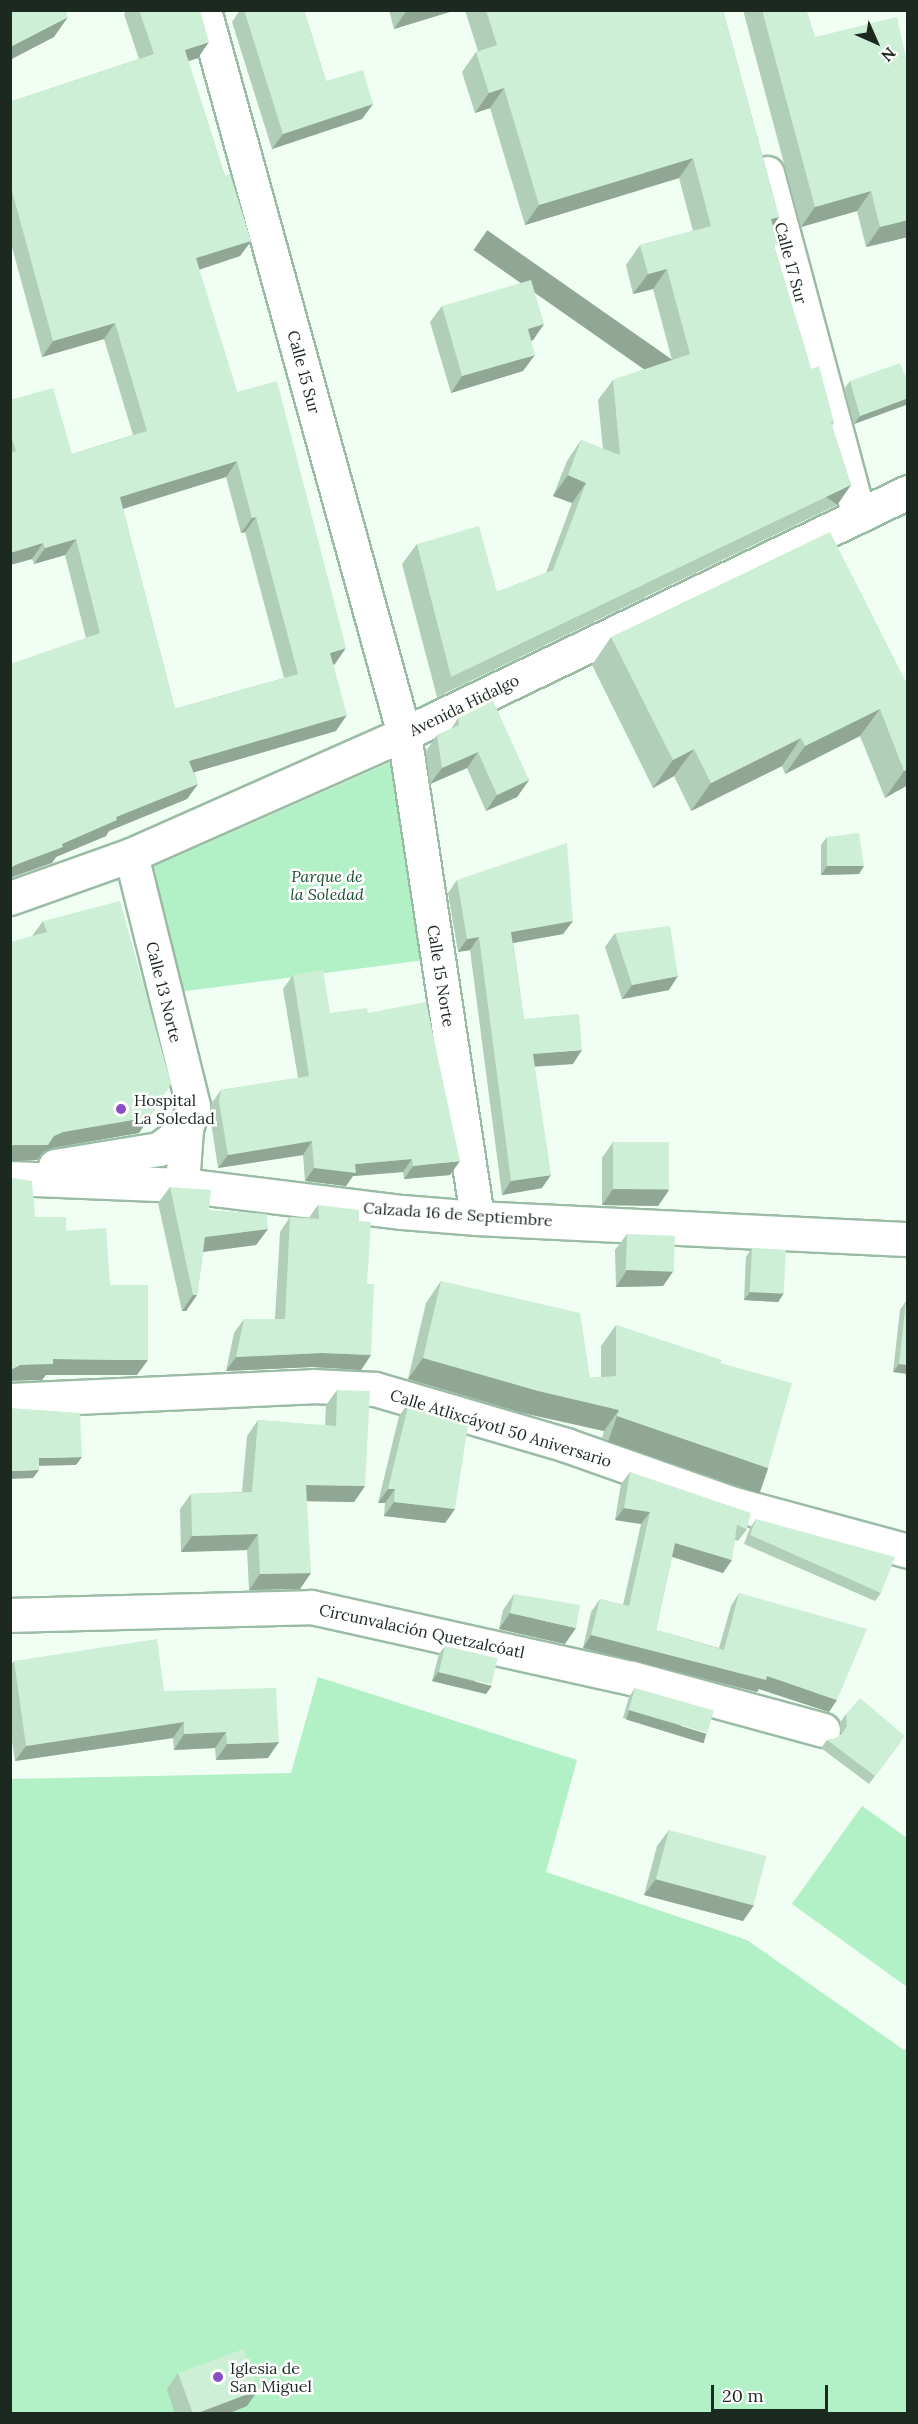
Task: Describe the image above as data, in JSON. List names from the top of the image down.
{
  "streets": {
    "street": [
      "Calle 17 Sur",
      "Calle 15 Sur",
      "Avenida Hidalgo",
      "Calle 15 Norte",
      "Calle 13 Norte",
      "Calzada 16 de Septiembre",
      "Calle Atlixcáyotl 50 Aniversario",
      "Circunvalación Quetzalcóatl"
    ]
  },
  "crossings": [
    ["Calle 17 Sur", "Avenida Hidalgo"],
    ["Calle 15 Sur", "Avenida Hidalgo"],
    ["Calle 15 Sur", "Calle 15 Norte"],
    ["Avenida Hidalgo", "Calle 15 Norte"],
    ["Avenida Hidalgo", "Calle 13 Norte"],
    ["Calle 15 Norte", "Calzada 16 de Septiembre"],
    ["Calle 13 Norte", "Calzada 16 de Septiembre"]
  ],
  "parks": ["Parque de la Soledad"],
  "places": ["Hospital La Soledad", "Iglesia de San Miguel"],
  "scale_bar": "20 m",
  "north": "bottom right"
}
